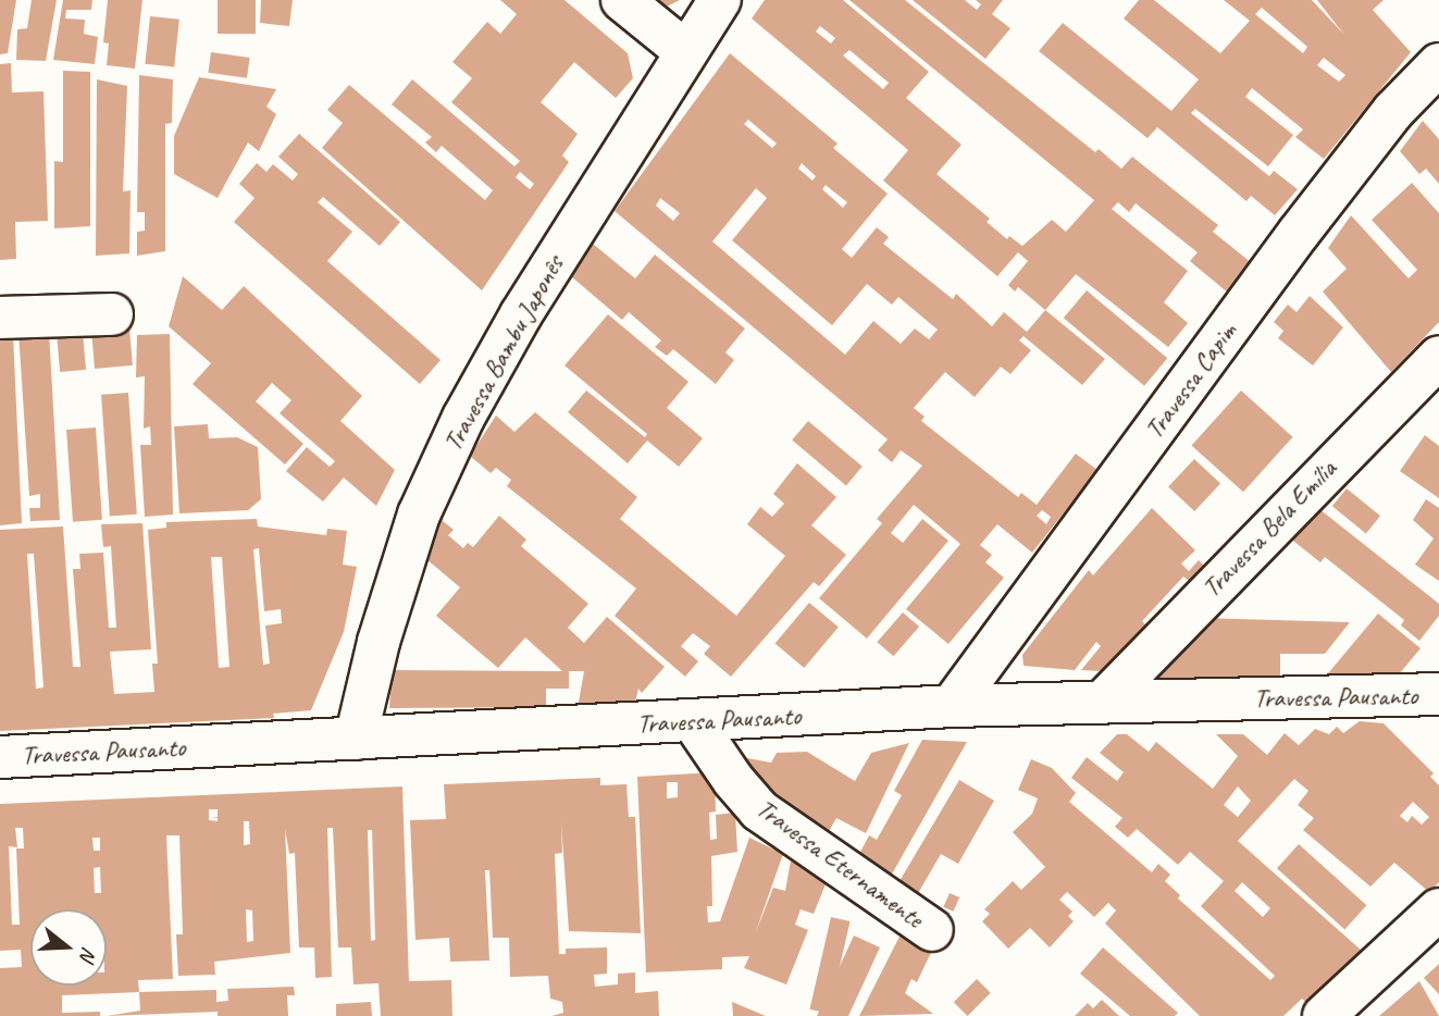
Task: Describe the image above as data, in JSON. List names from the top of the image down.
{
  "streets": {
    "street": [
      "Travessa Bambu Japonês",
      "Travessa Capim",
      "Travessa Bela Emília",
      "Travessa Pausanto",
      "Travessa Eternamente"
    ]
  },
  "crossings": [
    ["Travessa Bambu Japonês", "Travessa Pausanto"],
    ["Travessa Capim", "Travessa Pausanto"],
    ["Travessa Bela Emília", "Travessa Pausanto"],
    ["Travessa Pausanto", "Travessa Eternamente"]
  ],
  "north": "right"
}
